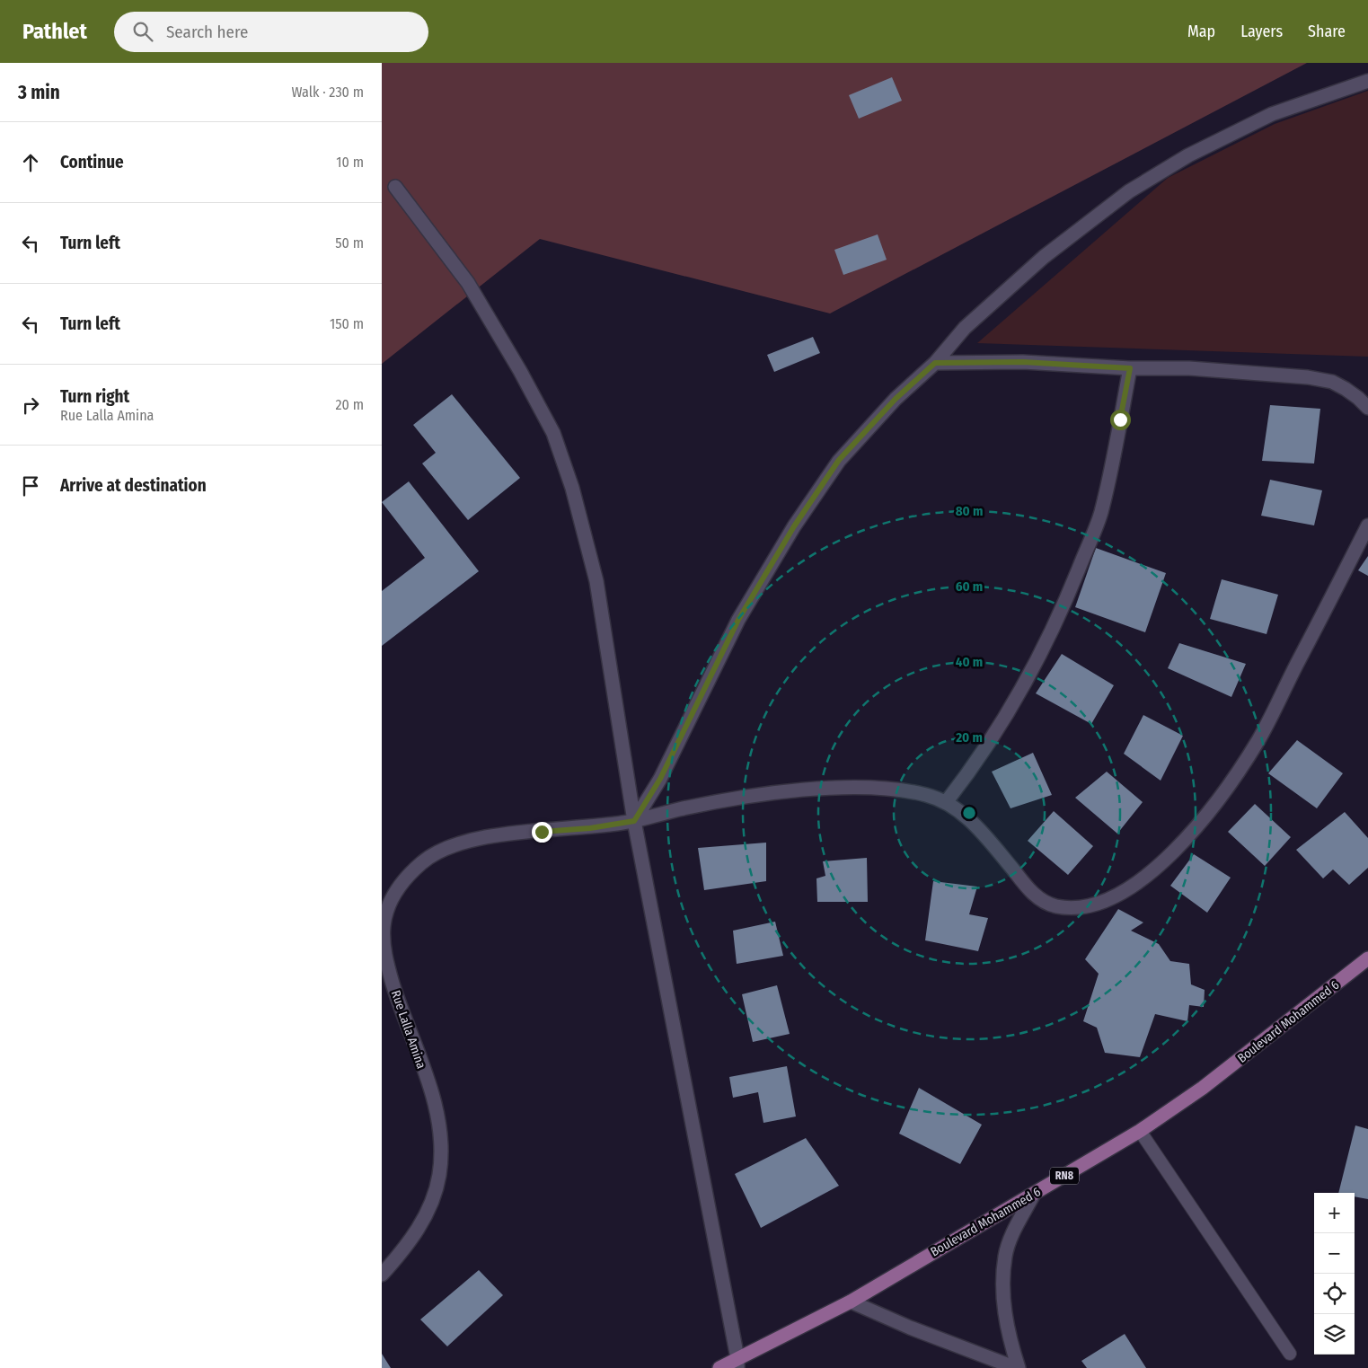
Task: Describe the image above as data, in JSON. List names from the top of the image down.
{
  "streets": {
    "main road": ["Boulevard Mohammed 6", "RN8"],
    "street": ["Rue Lalla Amina"]
  },
  "page": {
    "header": "Pathlet",
    "search": "Search here",
    "nav": ["Map", "Layers", "Share"],
    "heading": ["3 min", "Walk · 230 m"],
    "list": [
      ["Continue", "10 m"],
      ["Turn left", "50 m"],
      ["Turn left", "150 m"],
      ["Turn right", "Rue Lalla Amina", "20 m"],
      "Arrive at destination"
    ],
    "map_buttons": ["+", "−"]
  },
  "rings": [
    "80 m",
    "60 m",
    "40 m",
    "20 m"
  ]
}
